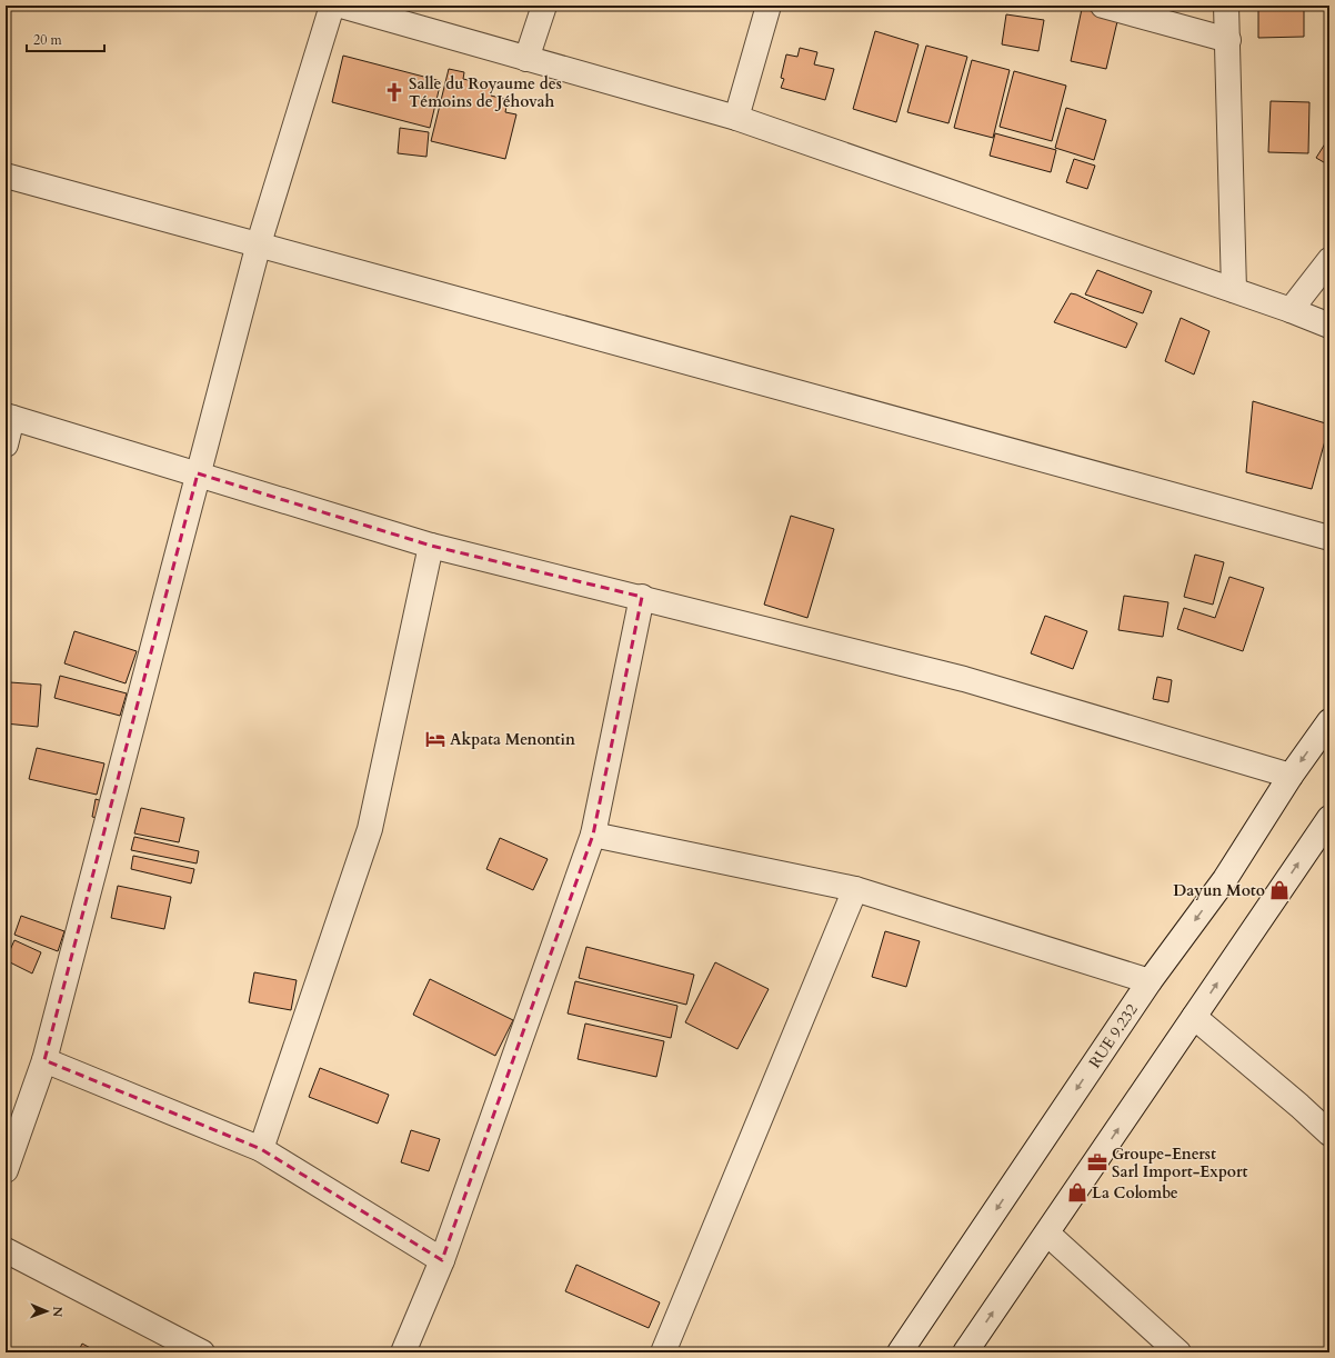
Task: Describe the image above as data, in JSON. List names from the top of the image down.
{
  "streets": {
    "street": ["RUE 9.232"]
  },
  "places": {
    "church": ["Salle du Royaume des Témoins de Jéhovah"],
    "hotel": ["Akpata Menontin"],
    "shop": ["Dayun Moto", "La Colombe"],
    "office": ["Groupe-Enerst Sarl Import-Export"]
  },
  "scale_bar": "20 m",
  "north": "right"
}
